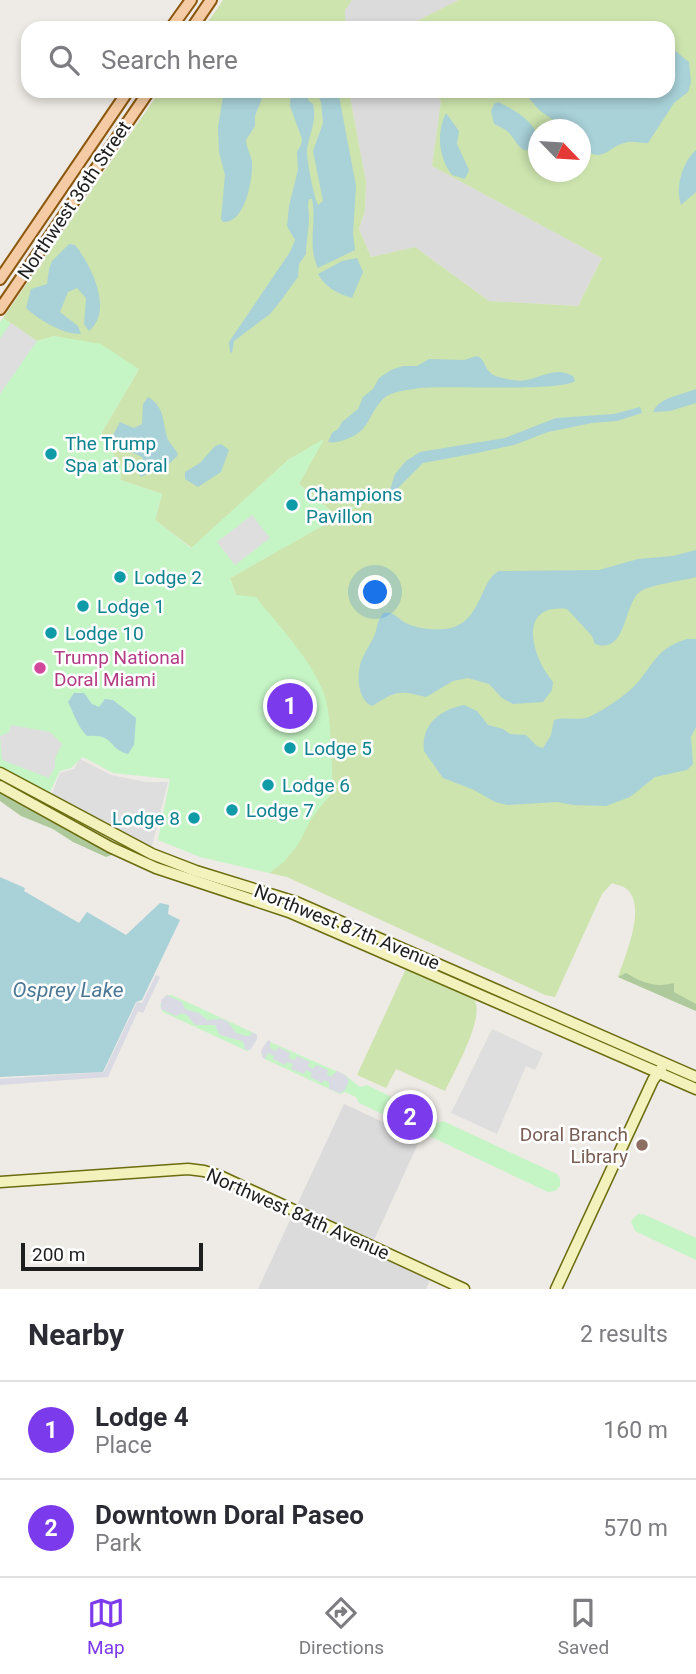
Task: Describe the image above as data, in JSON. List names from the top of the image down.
{
  "streets": {
    "main road": ["Northwest 36th Street", "Northwest 87th Avenue", "Northwest 84th Avenue"]
  },
  "water": ["Osprey Lake"],
  "places": [
    "The Trump Spa at Doral",
    "Champions Pavillon",
    "Lodge 2",
    "Lodge 1",
    "Lodge 10",
    "Trump National Doral Miami",
    "Lodge 5",
    "Lodge 6",
    "Lodge 7",
    "Lodge 8",
    "Doral Branch Library"
  ],
  "scale_bar": "200 m",
  "north": "bottom right",
  "page": {
    "search": "Search here",
    "pins": ["1", "2"],
    "scale": "200 m",
    "heading": ["Nearby", "2 results"],
    "list": [
      {
        "mark": "1",
        "name": "Lodge 4",
        "note": "Place",
        "value": "160 m"
      },
      {
        "mark": "2",
        "name": "Downtown Doral Paseo",
        "note": "Park",
        "value": "570 m"
      }
    ],
    "nav": ["Map", "Directions", "Saved"]
  }
}
